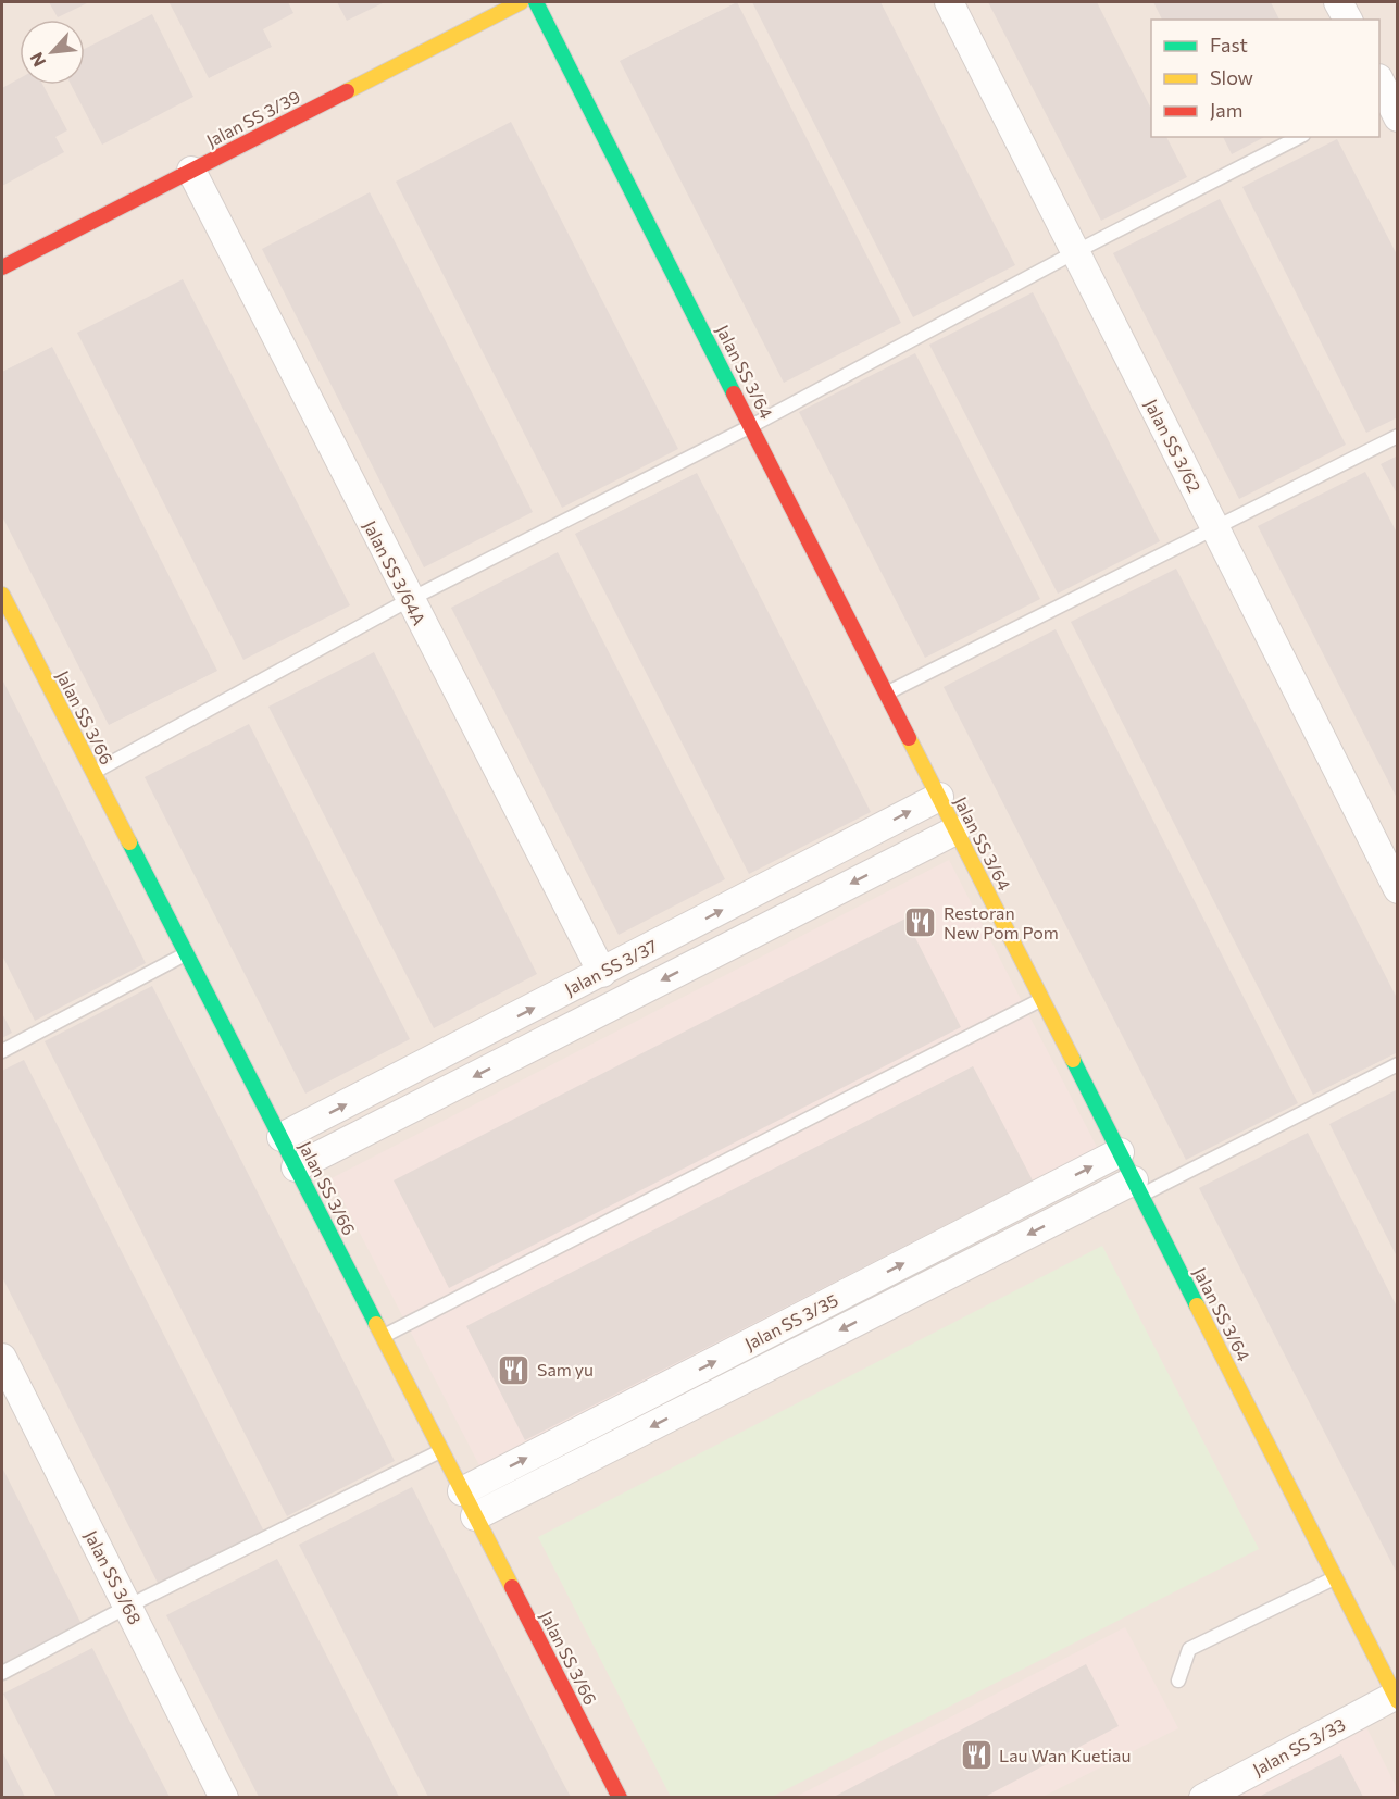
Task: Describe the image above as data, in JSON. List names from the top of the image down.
{
  "streets": {
    "street": [
      "Jalan SS 3/39",
      "Jalan SS 3/64",
      "Jalan SS 3/62",
      "Jalan SS 3/64A",
      "Jalan SS 3/66",
      "Jalan SS 3/37",
      "Jalan SS 3/35",
      "Jalan SS 3/68",
      "Jalan SS 3/33"
    ]
  },
  "crossings": [
    ["Jalan SS 3/39", "Jalan SS 3/64A"],
    ["Jalan SS 3/64", "Jalan SS 3/37"],
    ["Jalan SS 3/64", "Jalan SS 3/35"],
    ["Jalan SS 3/64", "Jalan SS 3/33"],
    ["Jalan SS 3/64A", "Jalan SS 3/37"],
    ["Jalan SS 3/66", "Jalan SS 3/37"],
    ["Jalan SS 3/66", "Jalan SS 3/35"]
  ],
  "places": {
    "restaurant": ["Restoran New Pom Pom", "Sam yu", "Lau Wan Kuetiau"]
  },
  "legend": ["Fast", "Slow", "Jam"],
  "north": "bottom left"
}
